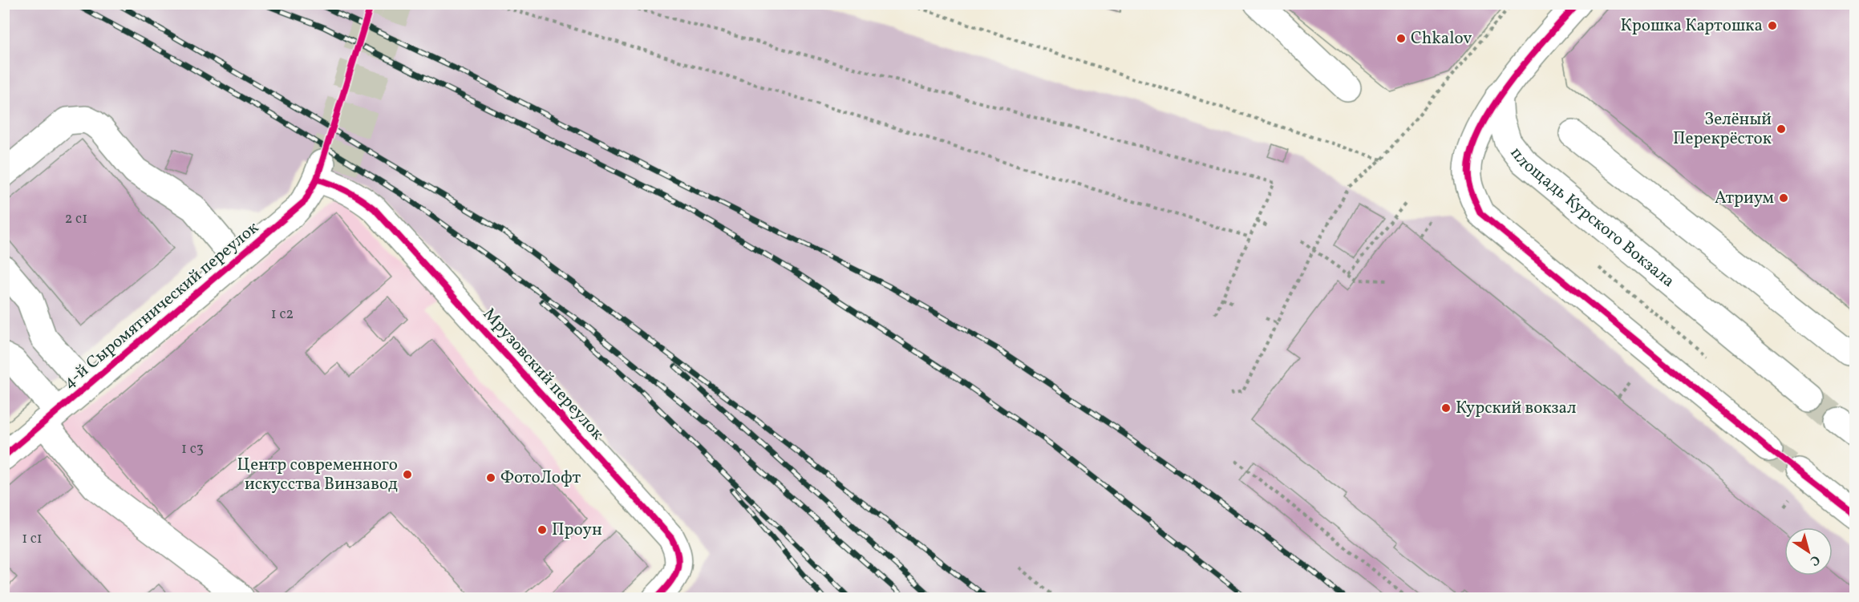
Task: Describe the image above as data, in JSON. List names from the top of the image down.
{
  "streets": {
    "street": ["площадь Курского Вокзала", "4-й Сыромятнический переулок", "Мрузовский переулок"]
  },
  "crossings": [
    ["4-й Сыромятнический переулок", "Мрузовский переулок"]
  ],
  "places": [
    "Крошка Картошка",
    "Chkalov",
    "Зелёный Перекрёсток",
    "Атриум",
    "Курский вокзал",
    "Центр современного искусства Винзавод",
    "ФотоЛофт",
    "Проун"
  ],
  "house_numbers": [
    "2 с1",
    "1 с2",
    "1 с3",
    "1 с1"
  ],
  "north": "bottom right"
}
